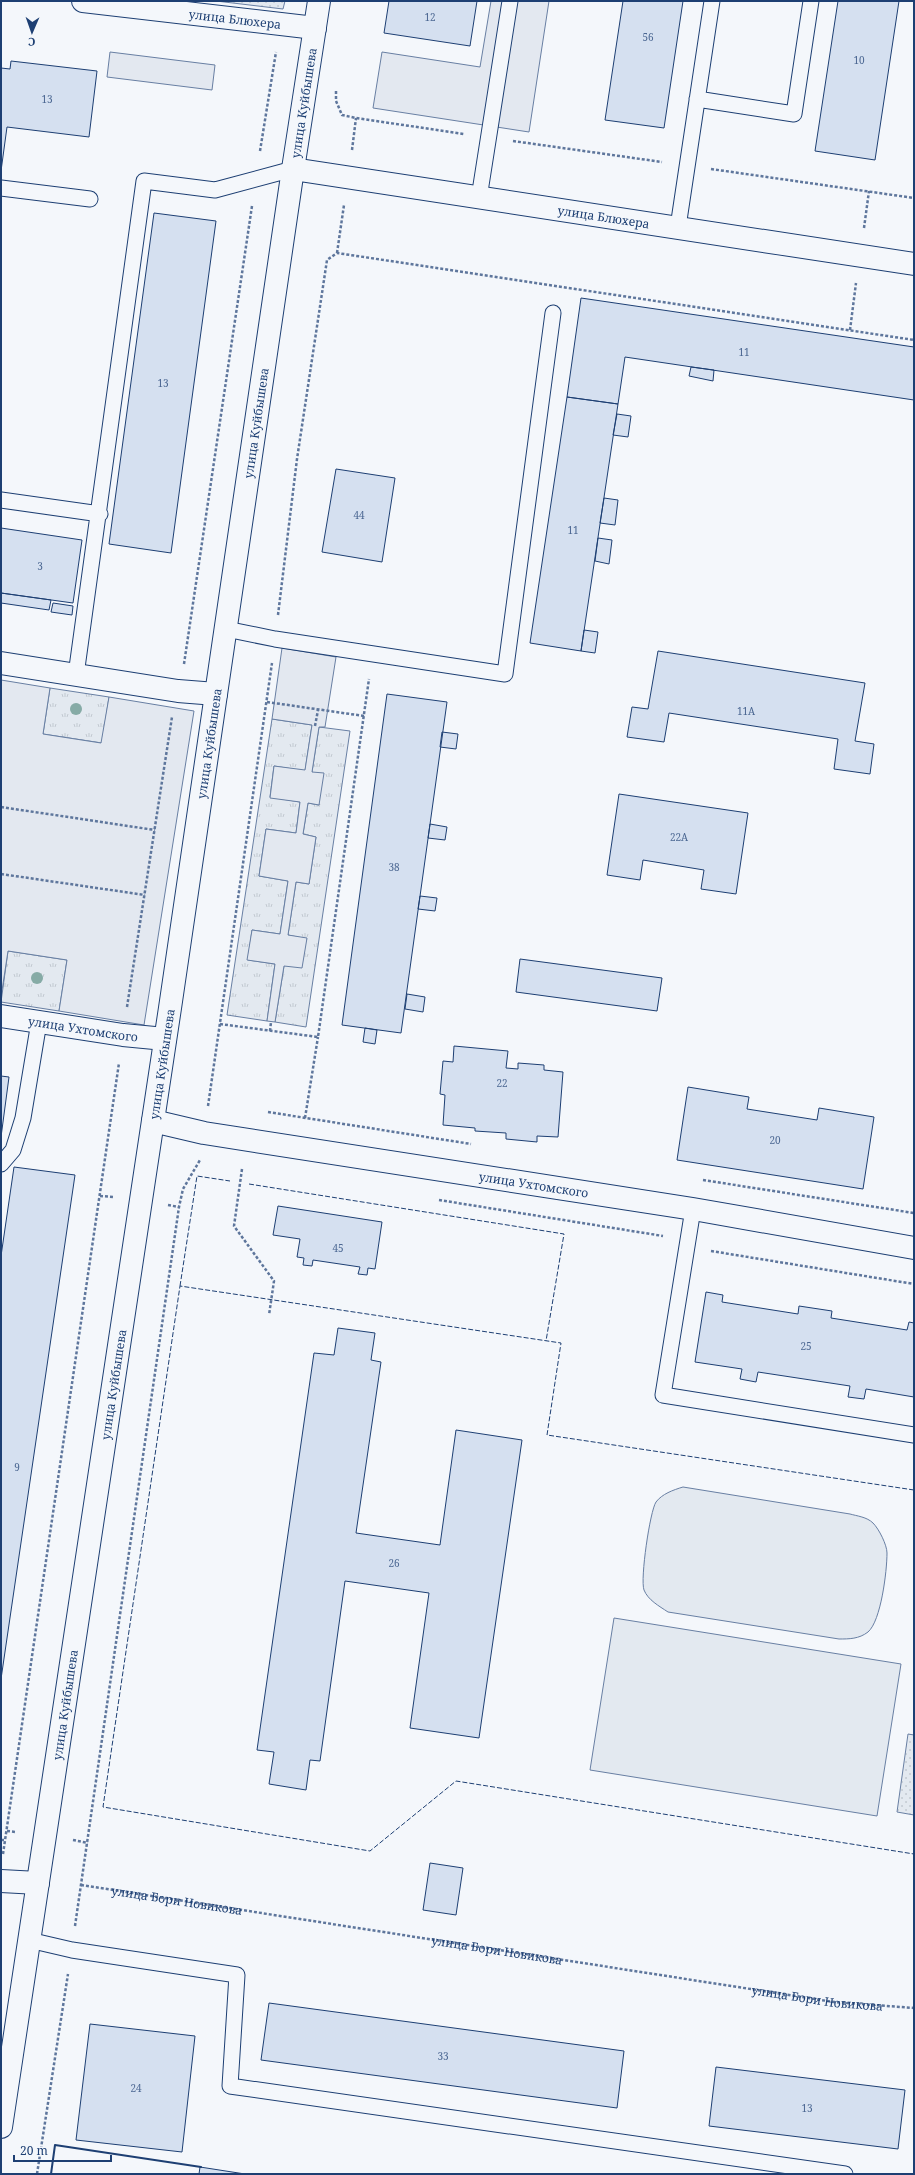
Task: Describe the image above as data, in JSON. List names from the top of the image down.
{
  "streets": {
    "street": ["улица Блюхера", "улица Куйбышева", "улица Ухтомского"],
    "path": ["улица Бори Новикова"]
  },
  "crossings": [
    ["улица Блюхера", "улица Куйбышева"],
    ["улица Куйбышева", "улица Ухтомского"]
  ],
  "house_numbers": [
    "12",
    "56",
    "10",
    "13",
    "11",
    "13",
    "44",
    "11",
    "3",
    "11А",
    "22А",
    "38",
    "22",
    "20",
    "45",
    "25",
    "9",
    "26",
    "33",
    "24",
    "13"
  ],
  "scale_bar": "20 m",
  "north": "bottom"
}
